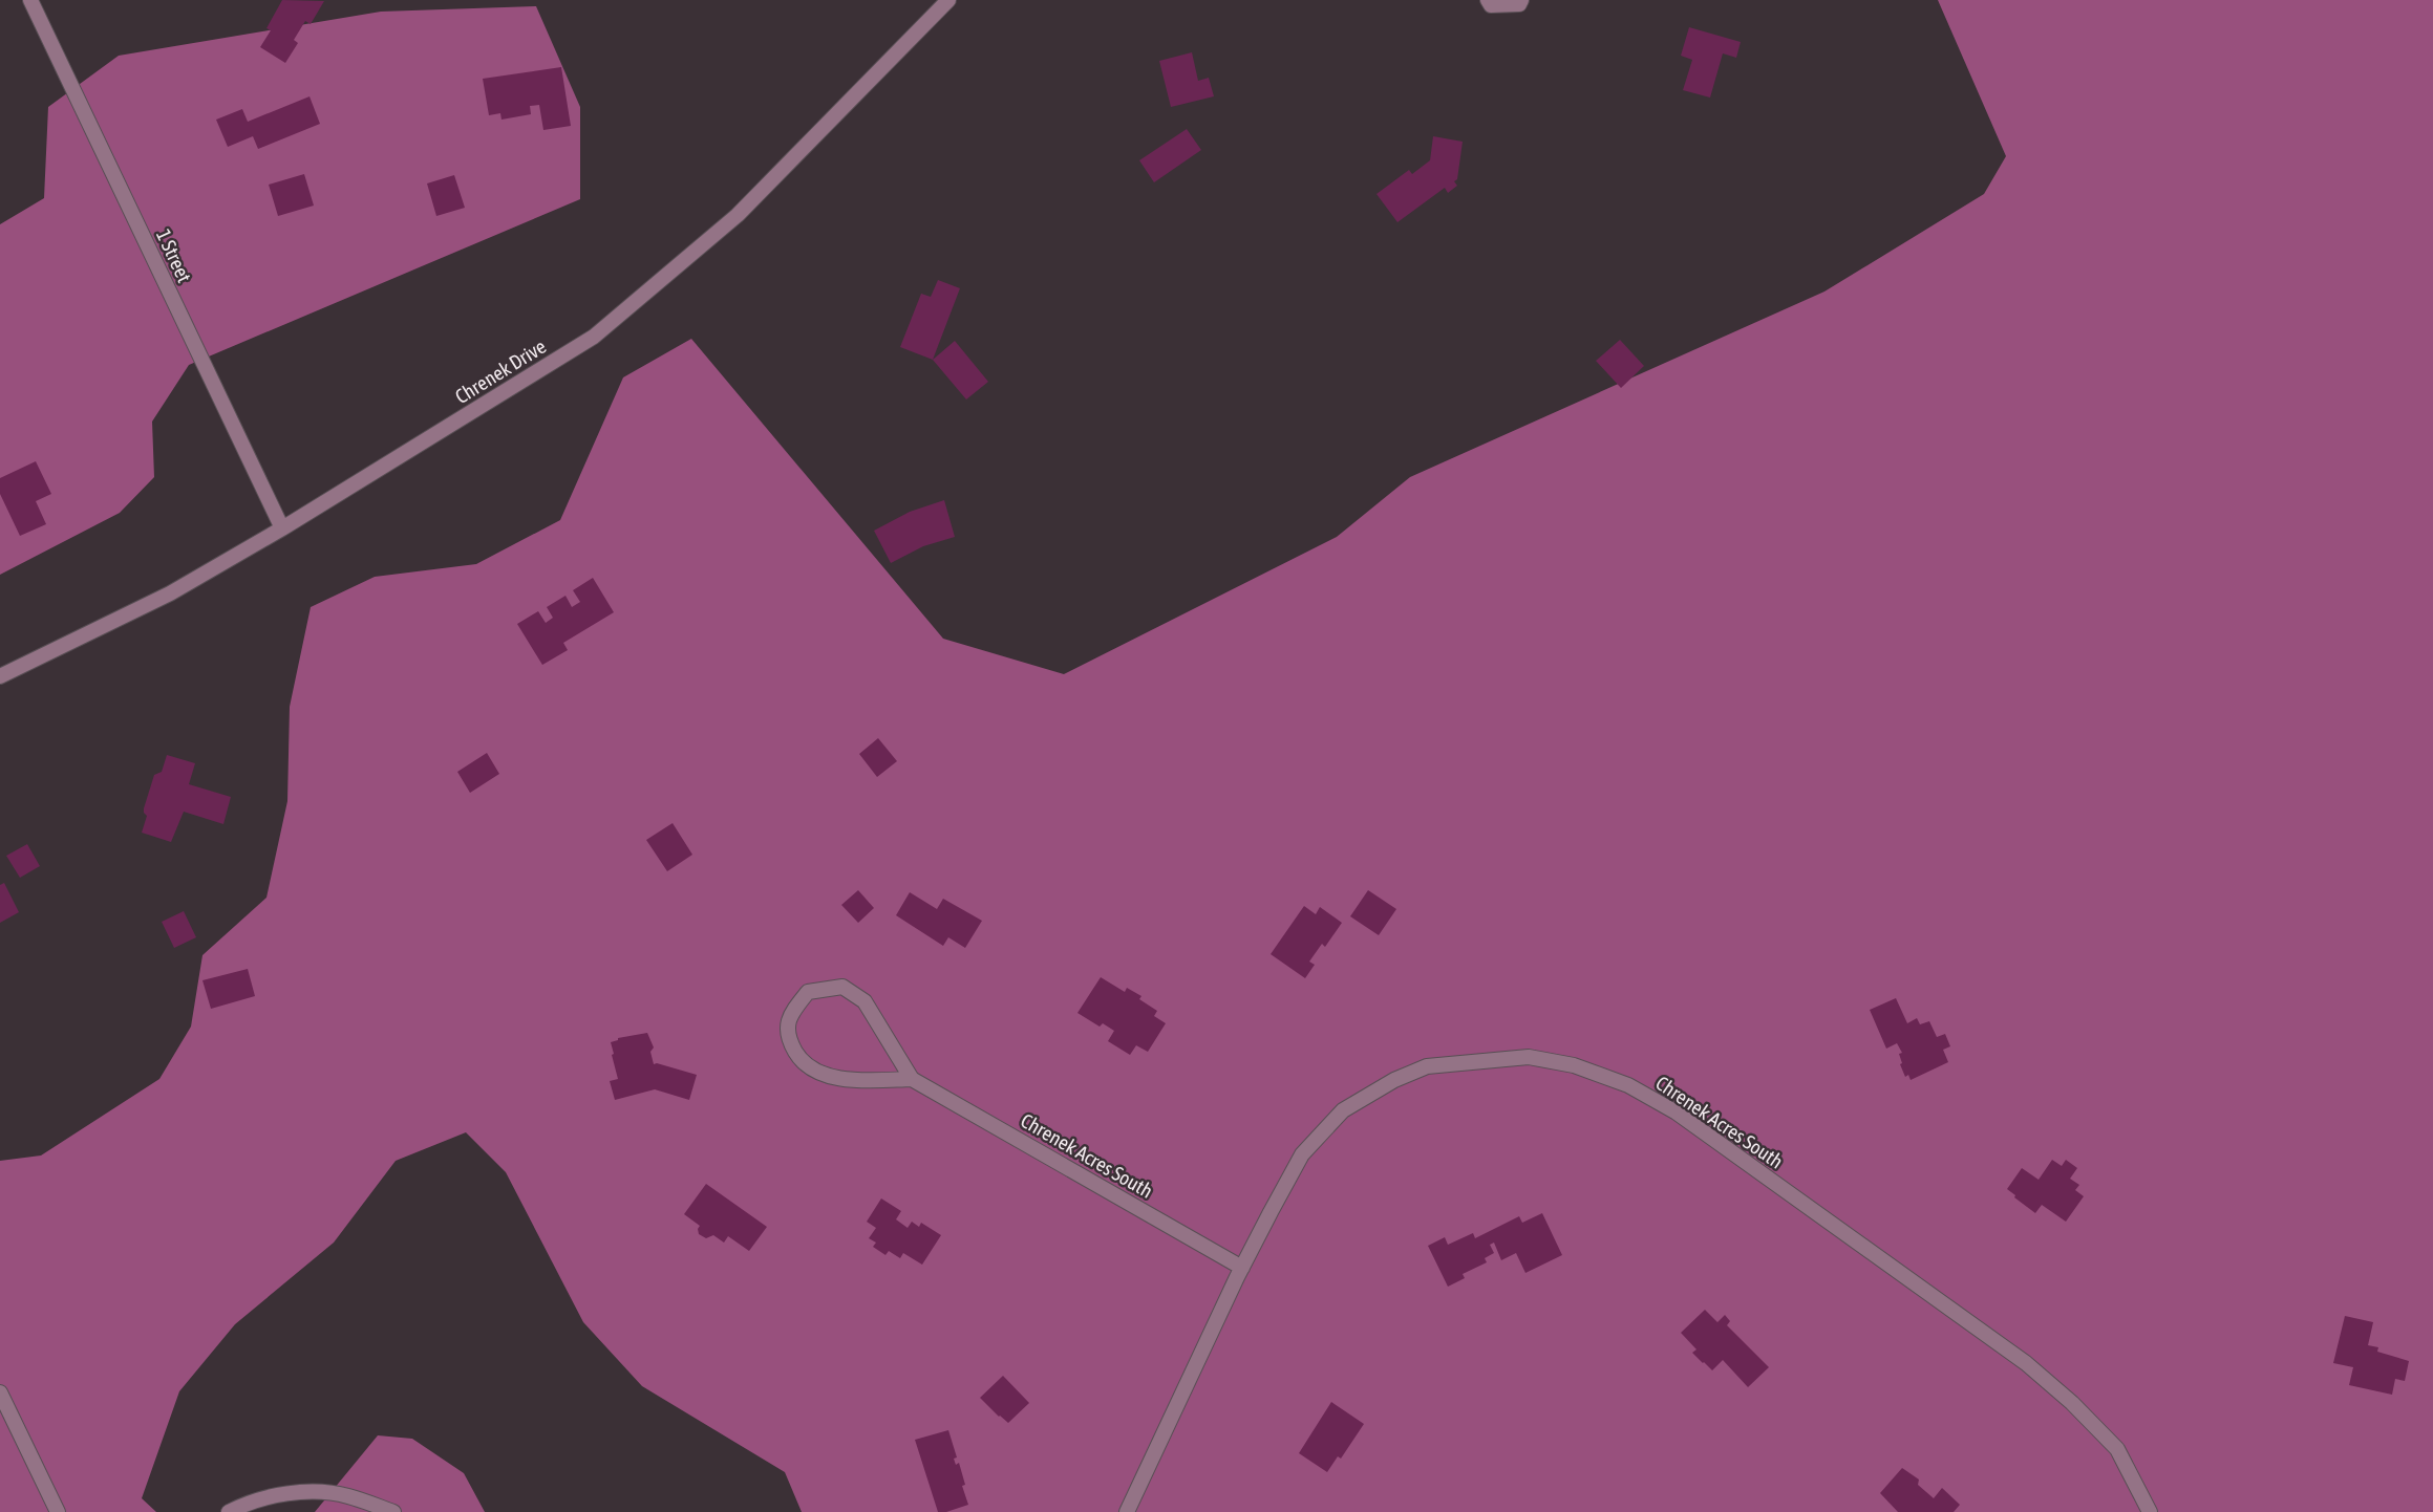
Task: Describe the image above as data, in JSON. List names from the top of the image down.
{
  "streets": {
    "street": ["1 Street", "Chrenek Drive", "Chrenek Acres South"]
  },
  "crossings": [
    ["1 Street", "Chrenek Drive"]
  ]
}
